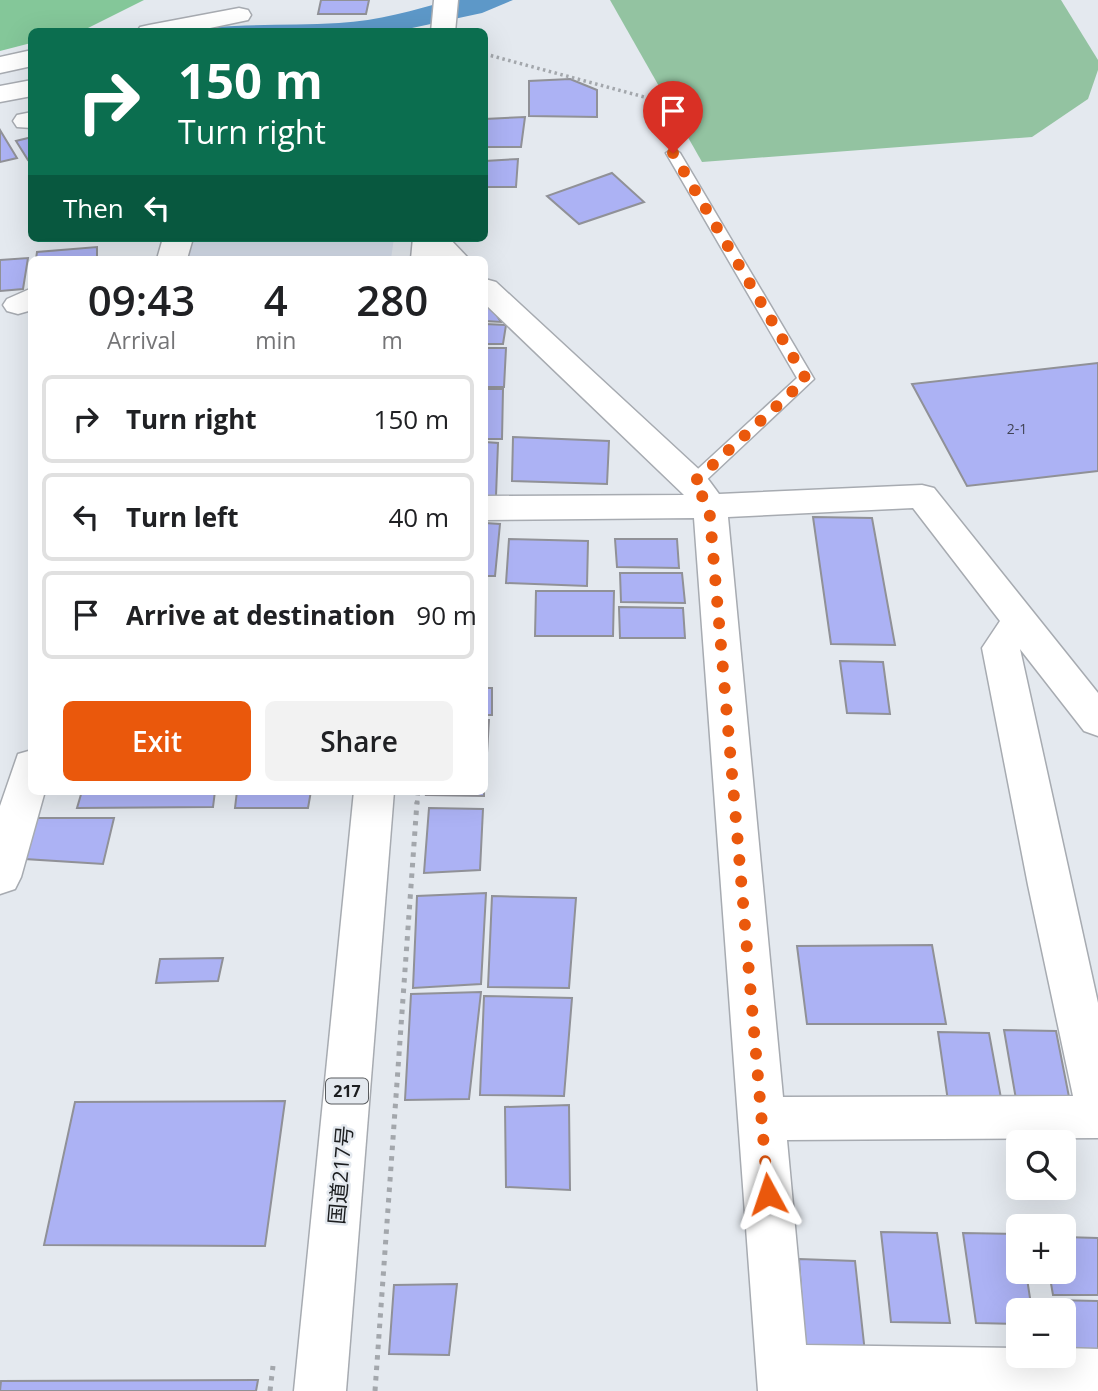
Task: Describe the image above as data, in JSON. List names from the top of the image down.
{
  "streets": {
    "main road": ["217", "国道217号"]
  },
  "house_numbers": ["2-1"],
  "page": {
    "turn": ["150 m", "Turn right"],
    "then": "Then",
    "eta": [
      "09:43",
      "Arrival",
      "4",
      "min",
      "280",
      "m"
    ],
    "list": [
      {
        "name": "Turn right",
        "value": "150 m"
      },
      {
        "name": "Turn left",
        "value": "40 m"
      },
      {
        "name": "Arrive at destination",
        "value": "90 m"
      }
    ],
    "buttons": ["Exit", "Share"],
    "map_buttons": ["+", "−"]
  }
}
